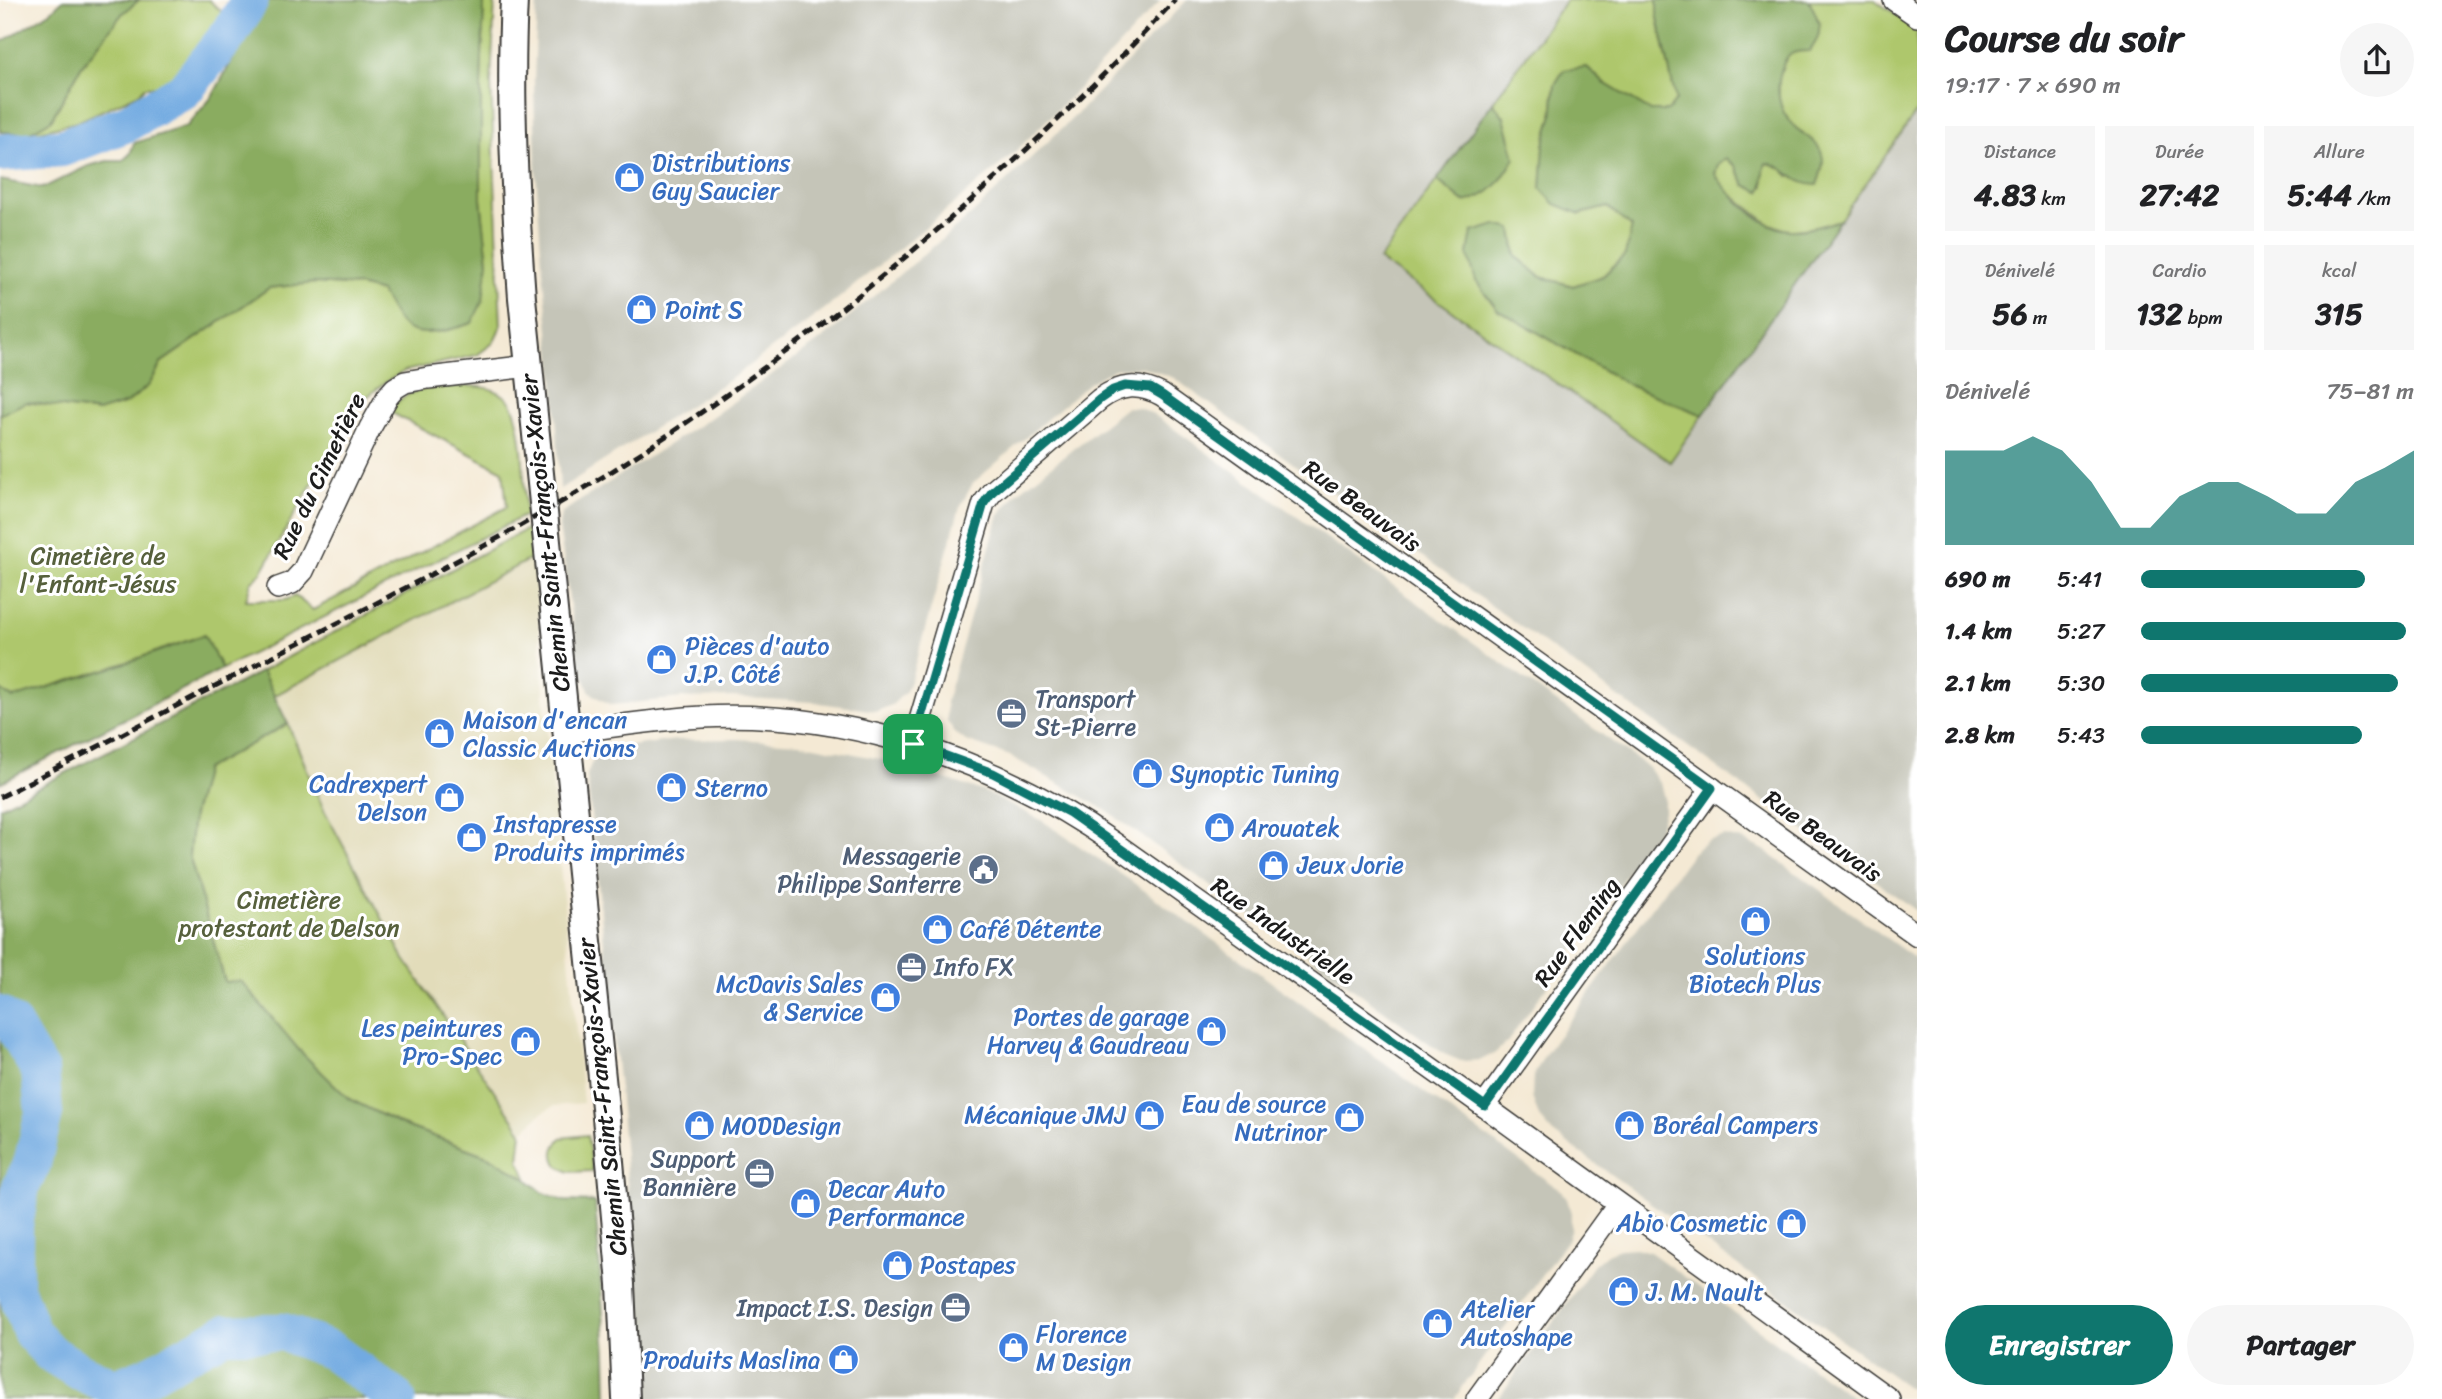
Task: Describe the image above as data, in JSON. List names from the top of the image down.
{
  "streets": {
    "street": [
      "Rue du Cimetière",
      "Rue Beauvais",
      "Chemin Saint-François-Xavier",
      "Rue Industrielle",
      "Rue Fleming"
    ]
  },
  "crossings": [
    ["Rue du Cimetière", "Chemin Saint-François-Xavier"],
    ["Rue Beauvais", "Rue Industrielle"],
    ["Rue Beauvais", "Rue Fleming"],
    ["Chemin Saint-François-Xavier", "Rue Industrielle"],
    ["Rue Industrielle", "Rue Fleming"]
  ],
  "parks": ["Cimetière de l'Enfant-Jésus", "Cimetière protestant de Delson"],
  "places": {
    "shop": [
      "Distributions Guy Saucier",
      "Point S",
      "Pièces d'auto J.P. Côté",
      "Maison d'encan Classic Auctions",
      "Synoptic Tuning",
      "Sterno",
      "Cadrexpert Delson",
      "Arouatek",
      "Instapresse Produits imprimés",
      "Jeux Jorie",
      "Solutions Biotech Plus",
      "Café Détente",
      "McDavis Sales & Service",
      "Portes de garage Harvey & Gaudreau",
      "Les peintures Pro-Spec",
      "Mécanique JMJ",
      "Eau de source Nutrinor",
      "Boréal Campers",
      "MODDesign",
      "Decar Auto Performance",
      "Abio Cosmetic",
      "Postapes",
      "J. M. Nault",
      "Atelier Autoshape",
      "Florence M Design",
      "Produits Maslina"
    ],
    "office": [
      "Transport St-Pierre",
      "Info FX",
      "Support Bannière",
      "Impact I.S. Design"
    ],
    "public building": ["Messagerie Philippe Santerre"]
  },
  "page": {
    "heading": ["Course du soir", "19:17 · 7 × 690 m"],
    "stats": [
      ["Distance", "4.83 km"],
      ["Durée", "27:42"],
      ["Allure", "5:44 /km"],
      ["Dénivelé", "56 m"],
      ["Cardio", "132 bpm"],
      ["kcal", "315"]
    ],
    "chart": ["Dénivelé", "75–81 m"],
    "list": [
      {
        "name": "690 m",
        "note": "5:41"
      },
      {
        "name": "1.4 km",
        "note": "5:27"
      },
      {
        "name": "2.1 km",
        "note": "5:30"
      },
      {
        "name": "2.8 km",
        "note": "5:43"
      }
    ],
    "buttons": ["Enregistrer", "Partager"]
  }
}
